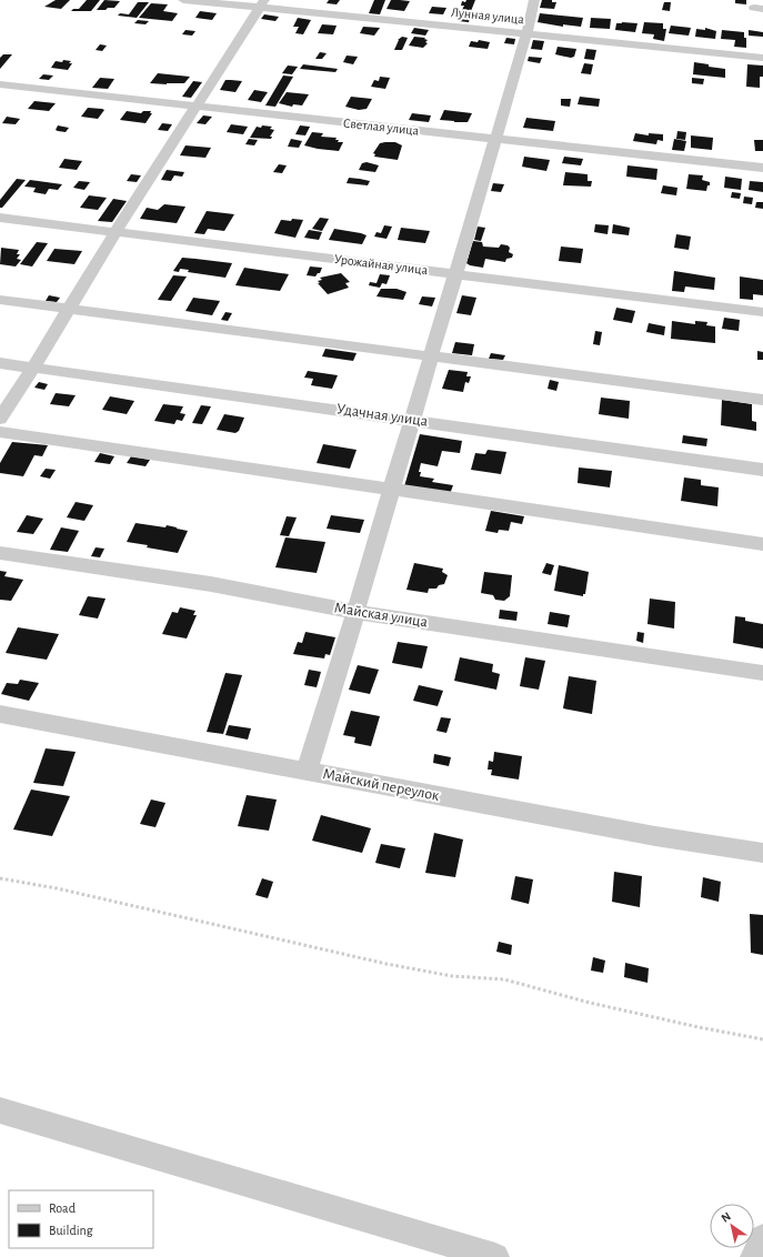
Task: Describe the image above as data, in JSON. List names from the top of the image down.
{
  "streets": {
    "street": [
      "Лунная улица",
      "Светлая улица",
      "Урожайная улица",
      "Удачная улица",
      "Майская улица",
      "Майский переулок"
    ]
  },
  "legend": ["Road", "Building"],
  "north": "top left"
}
